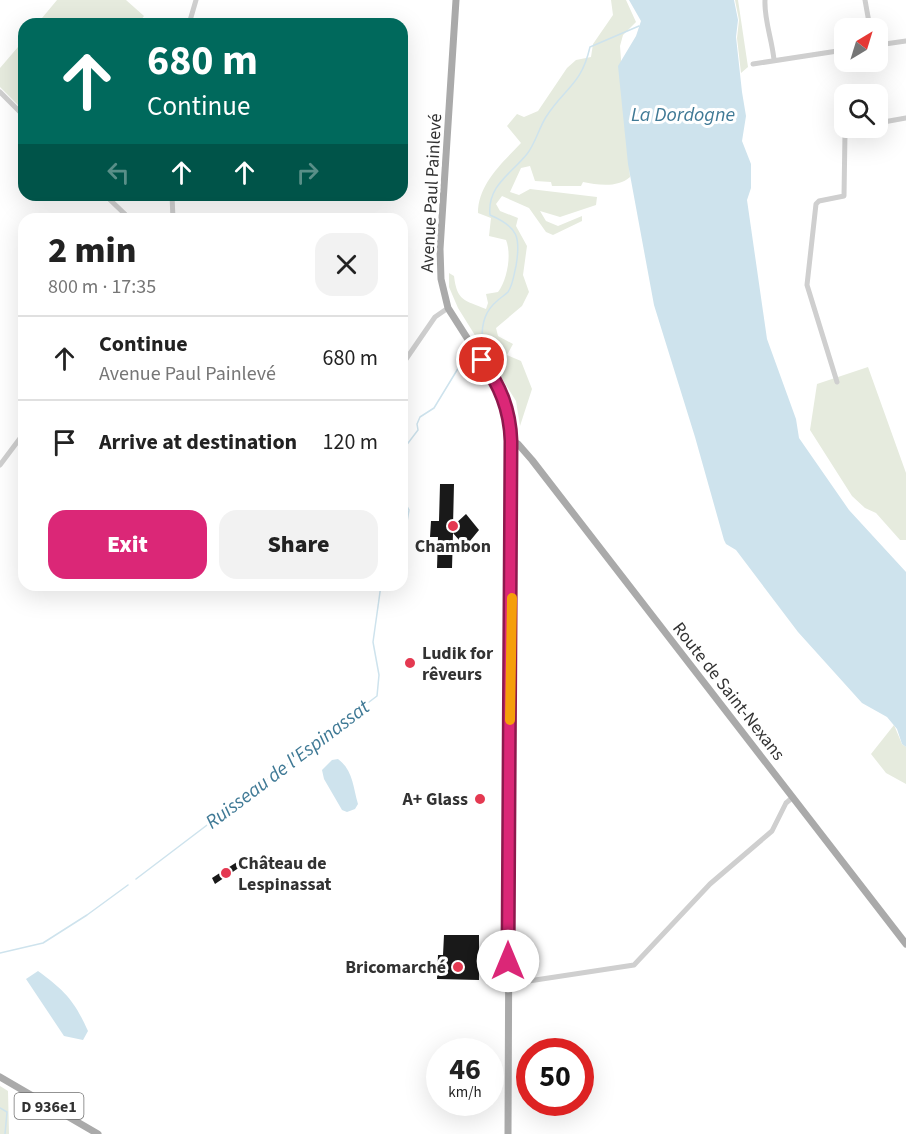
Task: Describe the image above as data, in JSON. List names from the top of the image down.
{
  "streets": {
    "main road": ["Avenue Paul Painlevé", "Route de Saint-Nexans", "D 936e1"]
  },
  "crossings": [
    ["Avenue Paul Painlevé", "Route de Saint-Nexans"]
  ],
  "water": ["La Dordogne", "Ruisseau de l'Espinassat"],
  "places": [
    "Chambon",
    "Ludik for rêveurs",
    "A+ Glass",
    "Château de Lespinassat",
    "Bricomarché"
  ],
  "north": "top right",
  "page": {
    "turn": ["680 m", "Continue"],
    "heading": ["2 min", "800 m · 17:35"],
    "list": [
      {
        "name": "Continue",
        "note": "Avenue Paul Painlevé",
        "value": "680 m"
      },
      {
        "name": "Arrive at destination",
        "value": "120 m"
      }
    ],
    "buttons": ["Exit", "Share"],
    "speed": "46 km/h",
    "limit": "50"
  }
}
